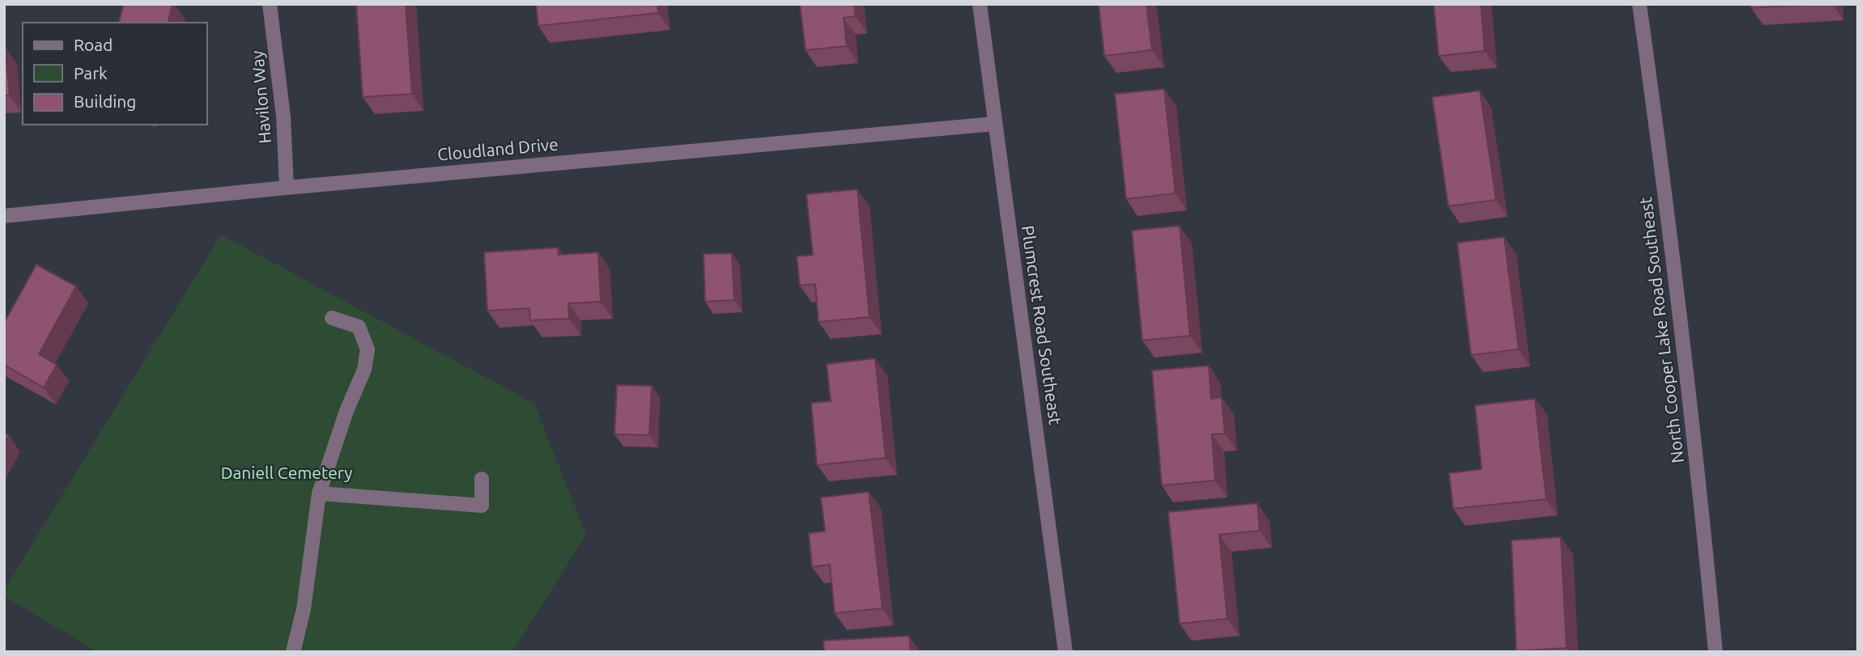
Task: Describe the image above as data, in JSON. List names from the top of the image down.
{
  "streets": {
    "street": [
      "Havilon Way",
      "Cloudland Drive",
      "Plumcrest Road Southeast",
      "North Cooper Lake Road Southeast"
    ]
  },
  "crossings": [
    ["Havilon Way", "Cloudland Drive"],
    ["Cloudland Drive", "Plumcrest Road Southeast"]
  ],
  "parks": ["Daniell Cemetery"],
  "legend": ["Road", "Park", "Building"]
}
